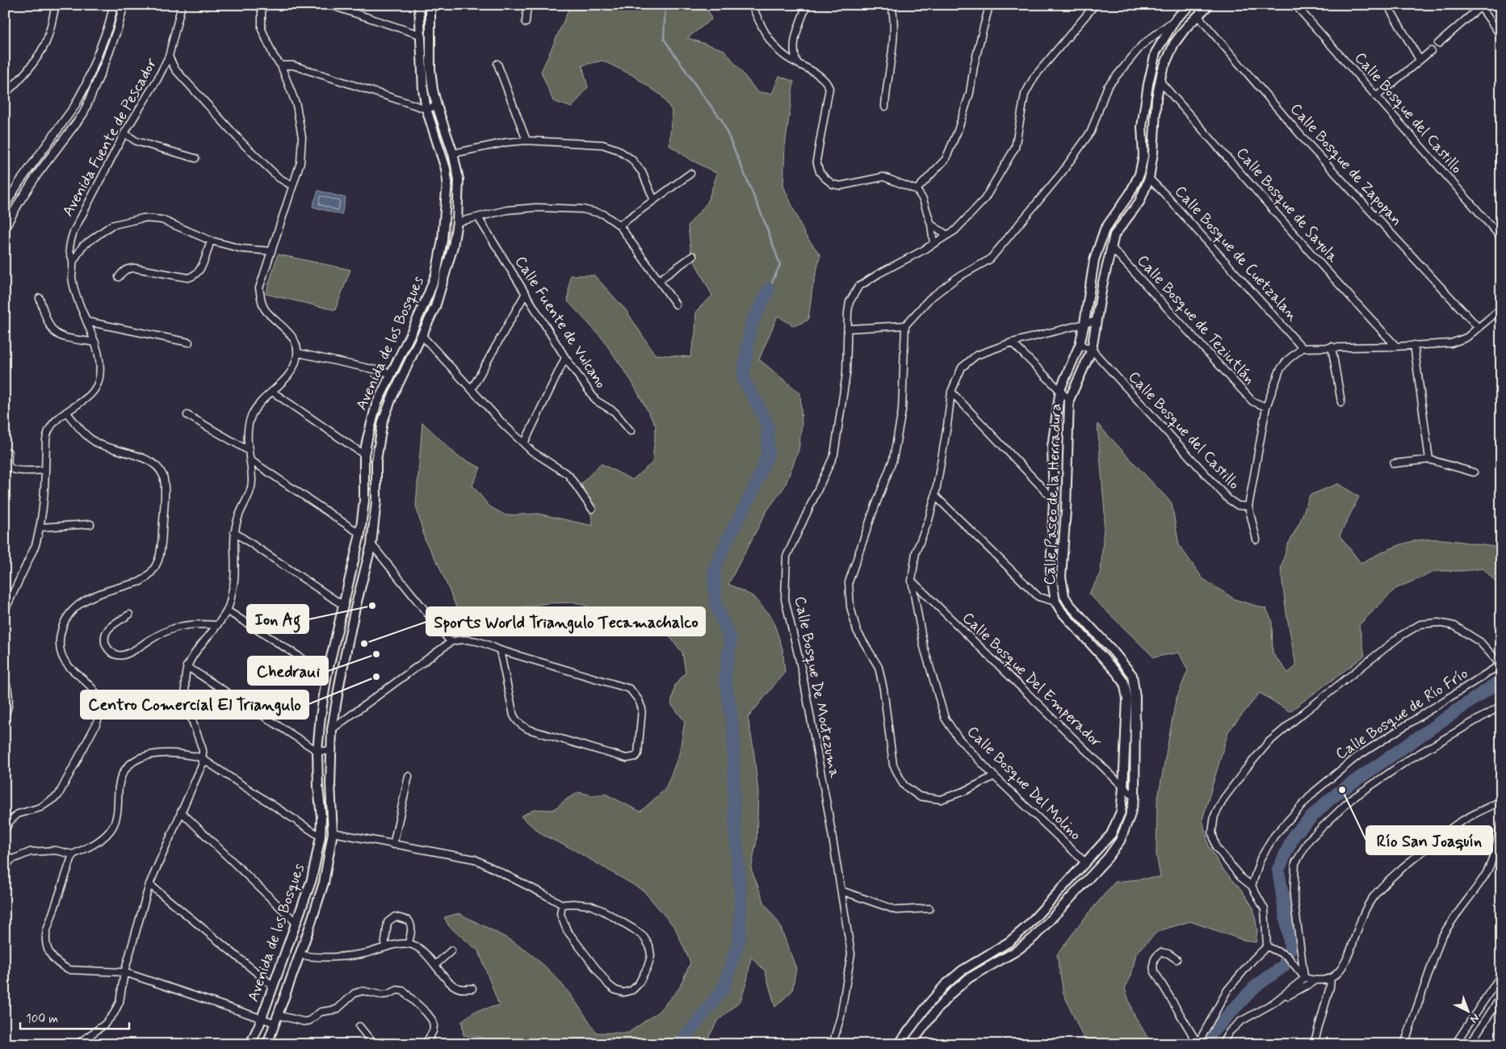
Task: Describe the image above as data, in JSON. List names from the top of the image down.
{
  "streets": {
    "main road": ["Avenida de los Bosques", "Calle Paseo de la Herradura"],
    "street": [
      "Calle Bosque del Castillo",
      "Avenida Fuente de Pescador",
      "Calle Bosque de Zapopan",
      "Calle Bosque de Sayula",
      "Calle Bosque de Cuetzalan",
      "Calle Bosque de Teziutlán",
      "Calle Fuente de Vulcano",
      "Calle Bosque Del Emperador",
      "Calle Bosque De Moctezuma",
      "Calle Bosque de Río Frío",
      "Calle Bosque Del Molino"
    ]
  },
  "crossings": [
    ["Calle Bosque del Castillo", "Calle Bosque de Cuetzalan"],
    ["Calle Bosque del Castillo", "Calle Bosque de Teziutlán"],
    ["Calle Bosque del Castillo", "Calle Paseo de la Herradura"],
    ["Calle Bosque de Zapopan", "Calle Paseo de la Herradura"],
    ["Calle Bosque de Sayula", "Calle Paseo de la Herradura"],
    ["Calle Bosque de Cuetzalan", "Calle Paseo de la Herradura"],
    ["Calle Bosque de Teziutlán", "Calle Paseo de la Herradura"],
    ["Calle Paseo de la Herradura", "Calle Bosque Del Emperador"],
    ["Calle Paseo de la Herradura", "Calle Bosque Del Molino"],
    ["Calle Bosque Del Emperador", "Calle Bosque Del Molino"]
  ],
  "places": [
    "Ion Ag",
    "Sports World Triangulo Tecamachalco",
    "Chedraui",
    "Centro Comercial El Triangulo",
    "Río San Joaquín"
  ],
  "scale_bar": "100 m",
  "north": "bottom right"
}
